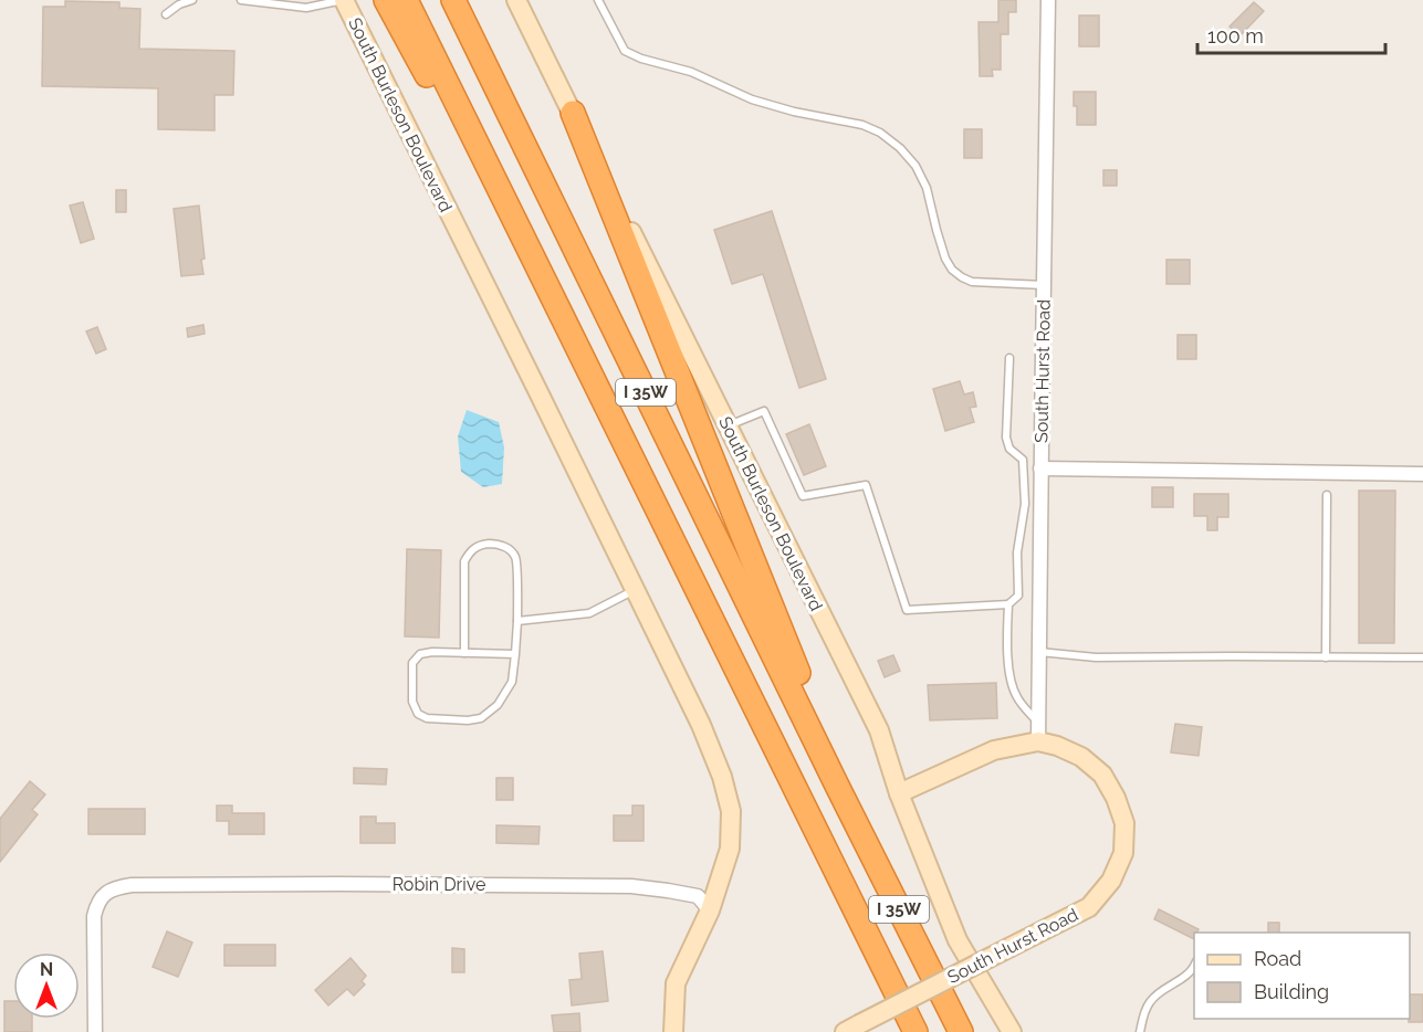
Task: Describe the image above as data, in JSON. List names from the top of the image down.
{
  "streets": {
    "highway": ["I 35W"],
    "main road": ["South Burleson Boulevard", "South Hurst Road"],
    "street": ["Robin Drive"]
  },
  "crossings": [
    ["South Burleson Boulevard", "South Hurst Road"],
    ["South Burleson Boulevard", "Robin Drive"]
  ],
  "legend": ["Road", "Building"],
  "scale_bar": "100 m",
  "north": "top"
}
